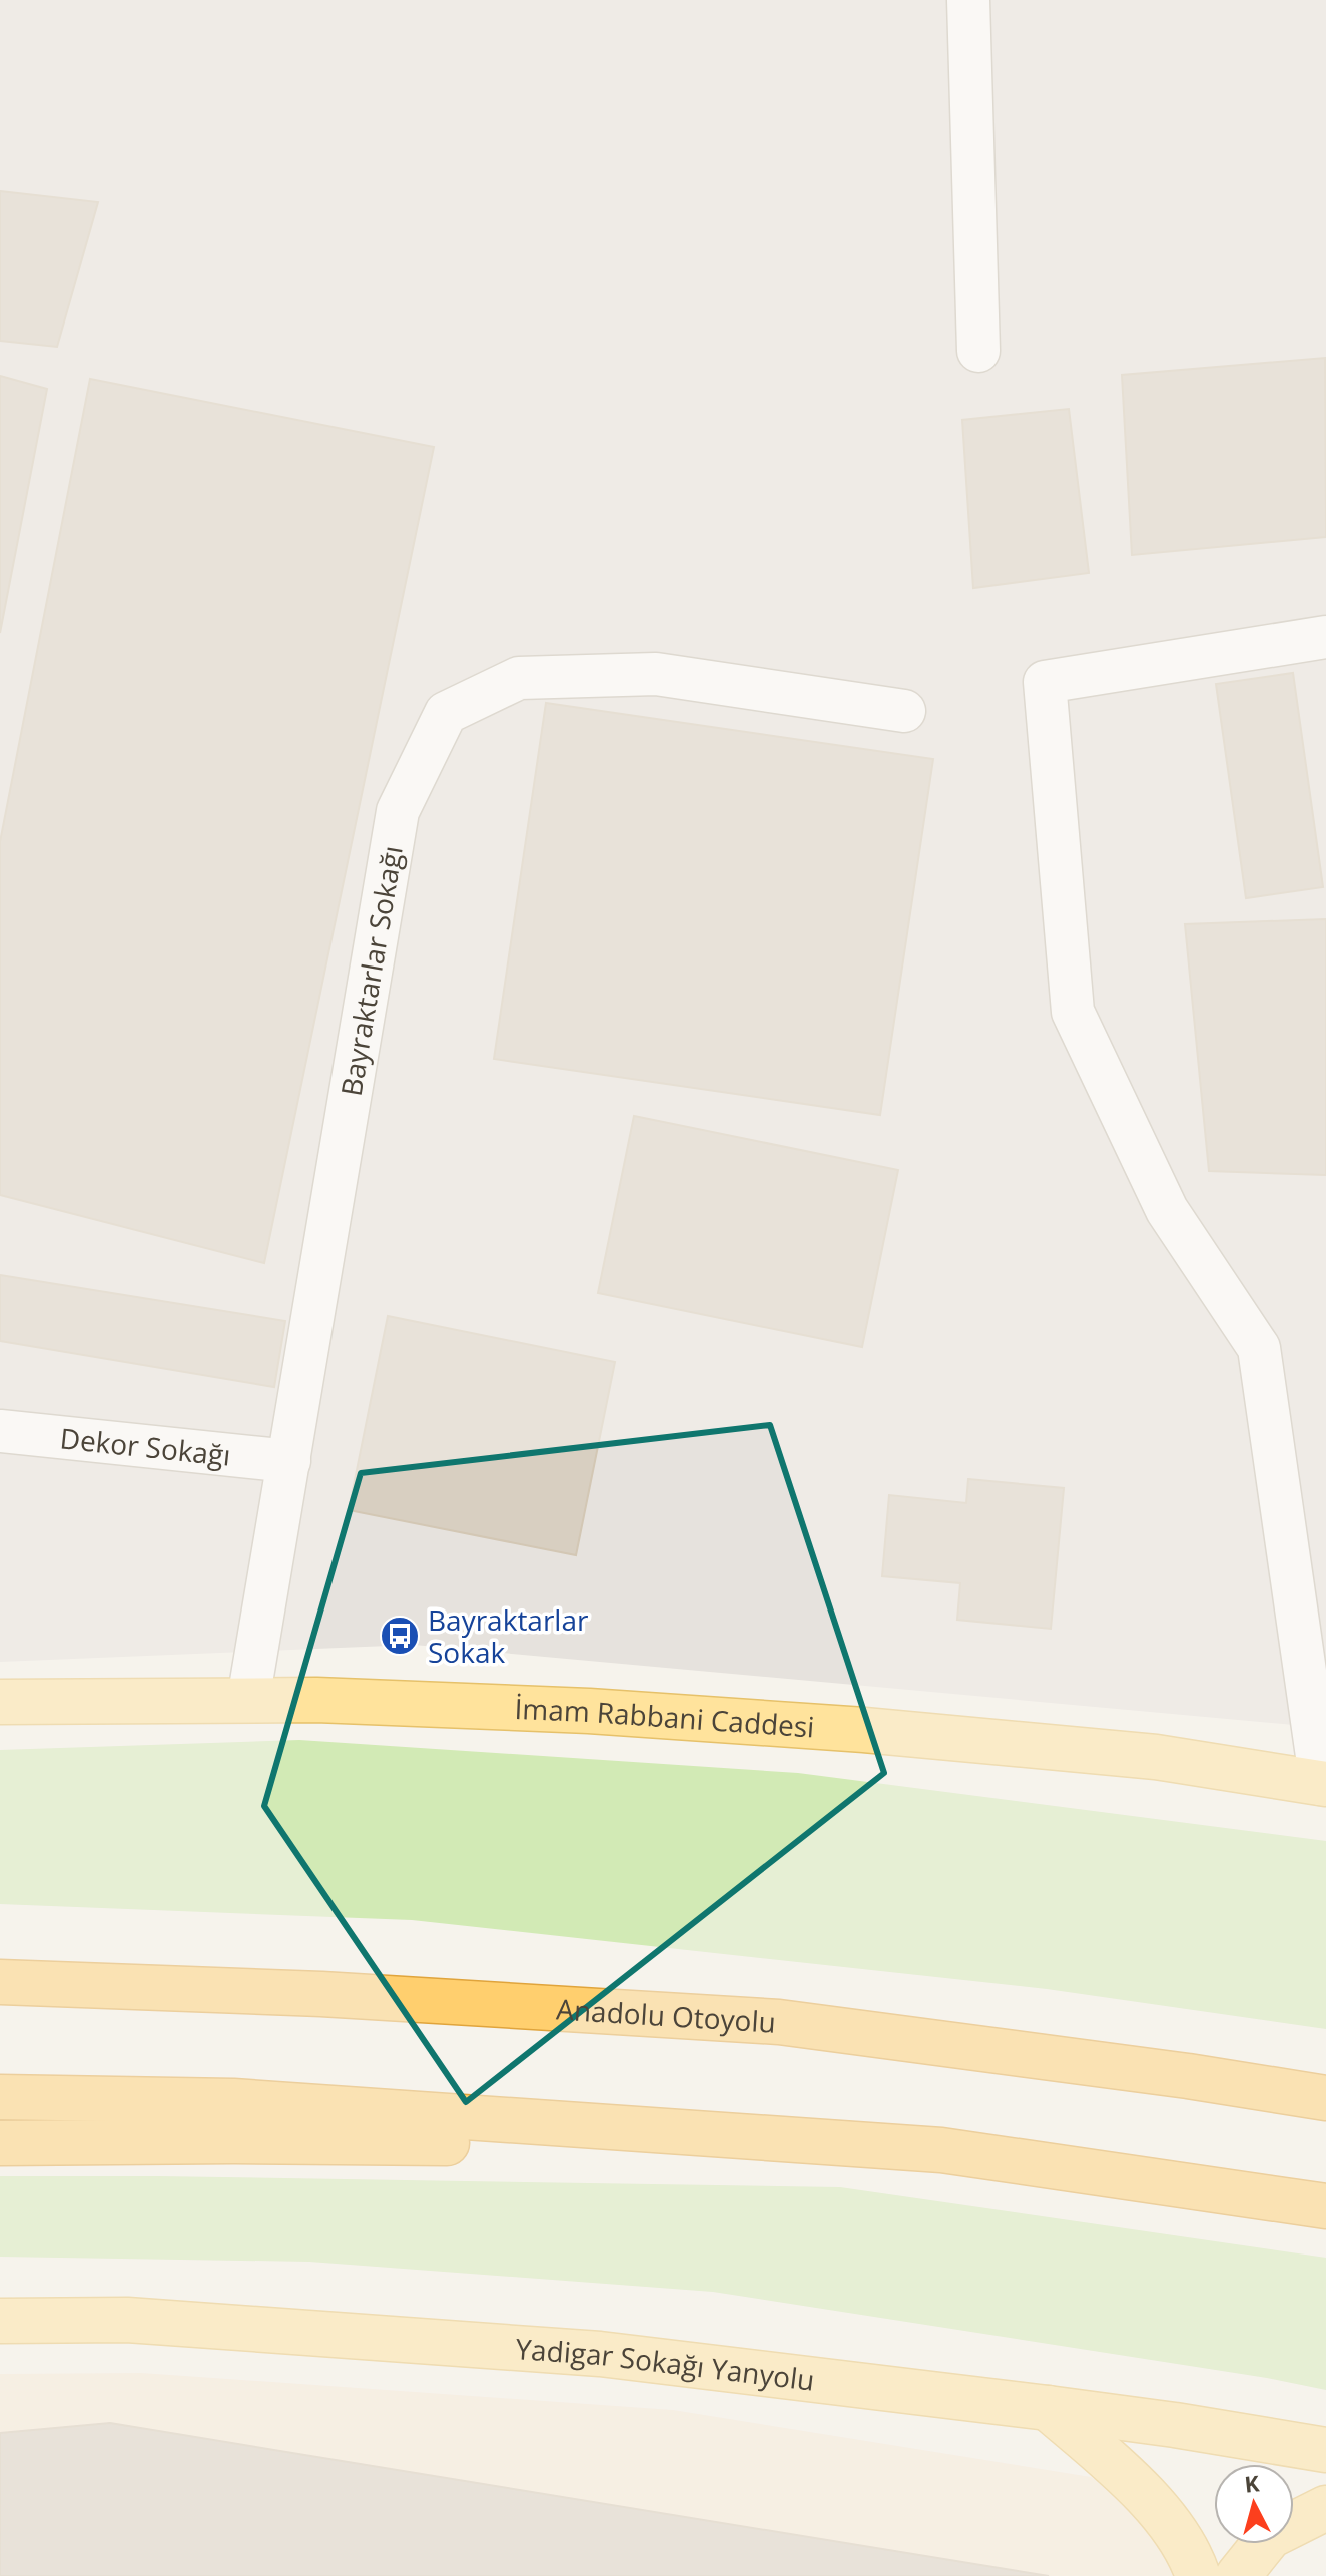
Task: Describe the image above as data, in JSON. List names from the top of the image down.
{
  "streets": {
    "highway": ["Anadolu Otoyolu"],
    "main road": ["İmam Rabbani Caddesi", "Yadigar Sokağı Yanyolu"],
    "lane": ["Bayraktarlar Sokağı", "Dekor Sokağı"]
  },
  "crossings": [
    ["Bayraktarlar Sokağı", "Dekor Sokağı"],
    ["Bayraktarlar Sokağı", "İmam Rabbani Caddesi"]
  ],
  "places": {
    "bus stop": ["Bayraktarlar Sokak"]
  },
  "north": "top"
}
